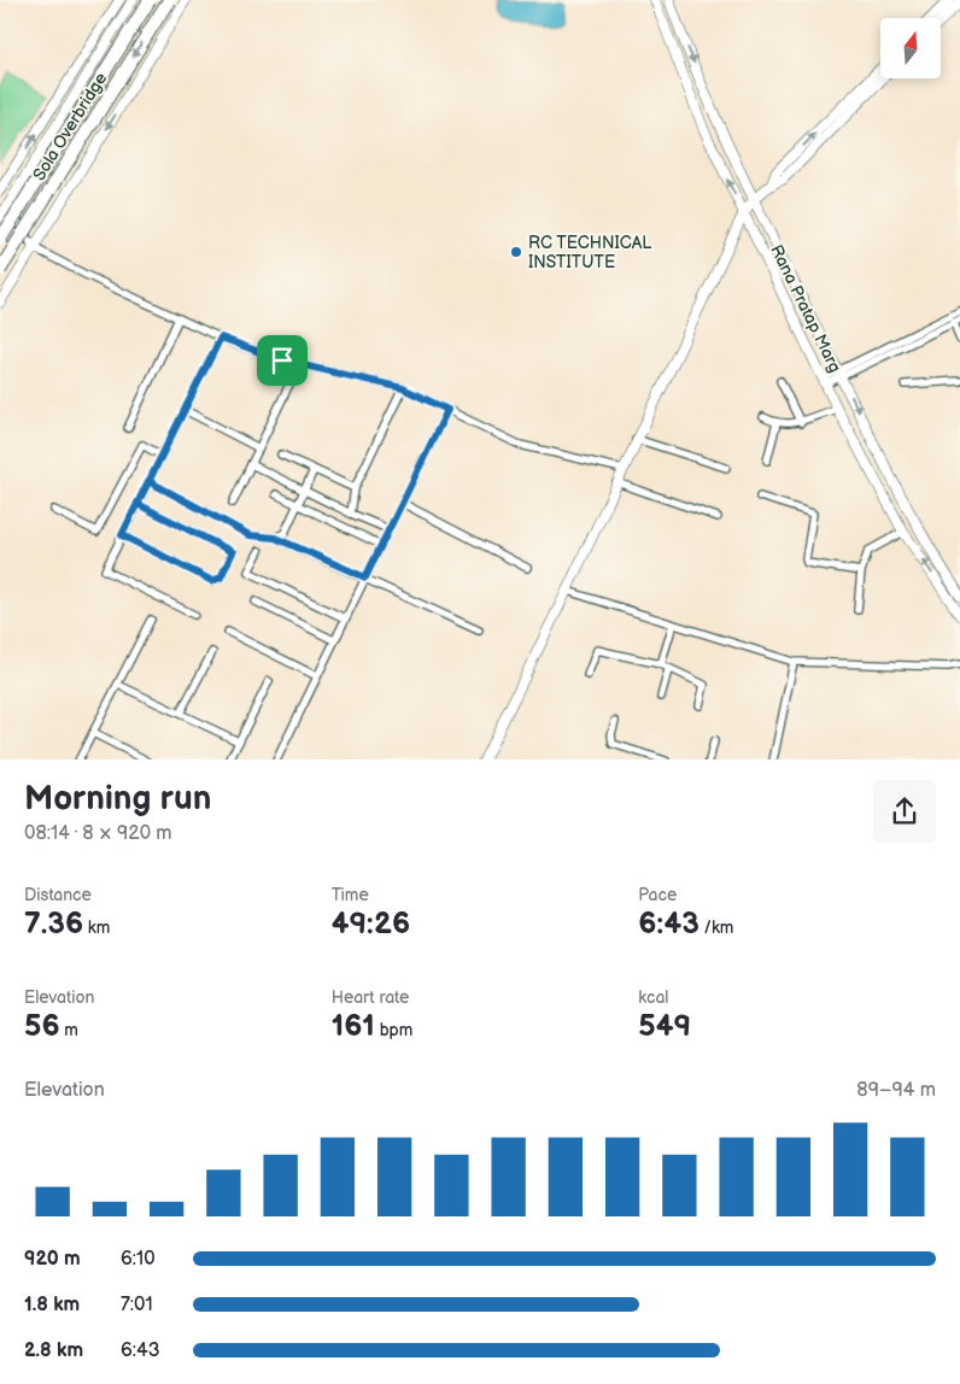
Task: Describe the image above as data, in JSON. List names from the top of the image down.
{
  "streets": {
    "highway": ["Sola Overbridge"],
    "main road": ["Rana Pratap Marg"]
  },
  "places": ["RC TECHNICAL INSTITUTE"],
  "north": "top",
  "page": {
    "heading": ["Morning run", "08:14 · 8 × 920 m"],
    "stats": [
      ["Distance", "7.36 km"],
      ["Time", "49:26"],
      ["Pace", "6:43 /km"],
      ["Elevation", "56 m"],
      ["Heart rate", "161 bpm"],
      ["kcal", "549"]
    ],
    "chart": ["Elevation", "89–94 m"],
    "list": [
      {
        "name": "920 m",
        "note": "6:10"
      },
      {
        "name": "1.8 km",
        "note": "7:01"
      },
      {
        "name": "2.8 km",
        "note": "6:43"
      }
    ]
  }
}
